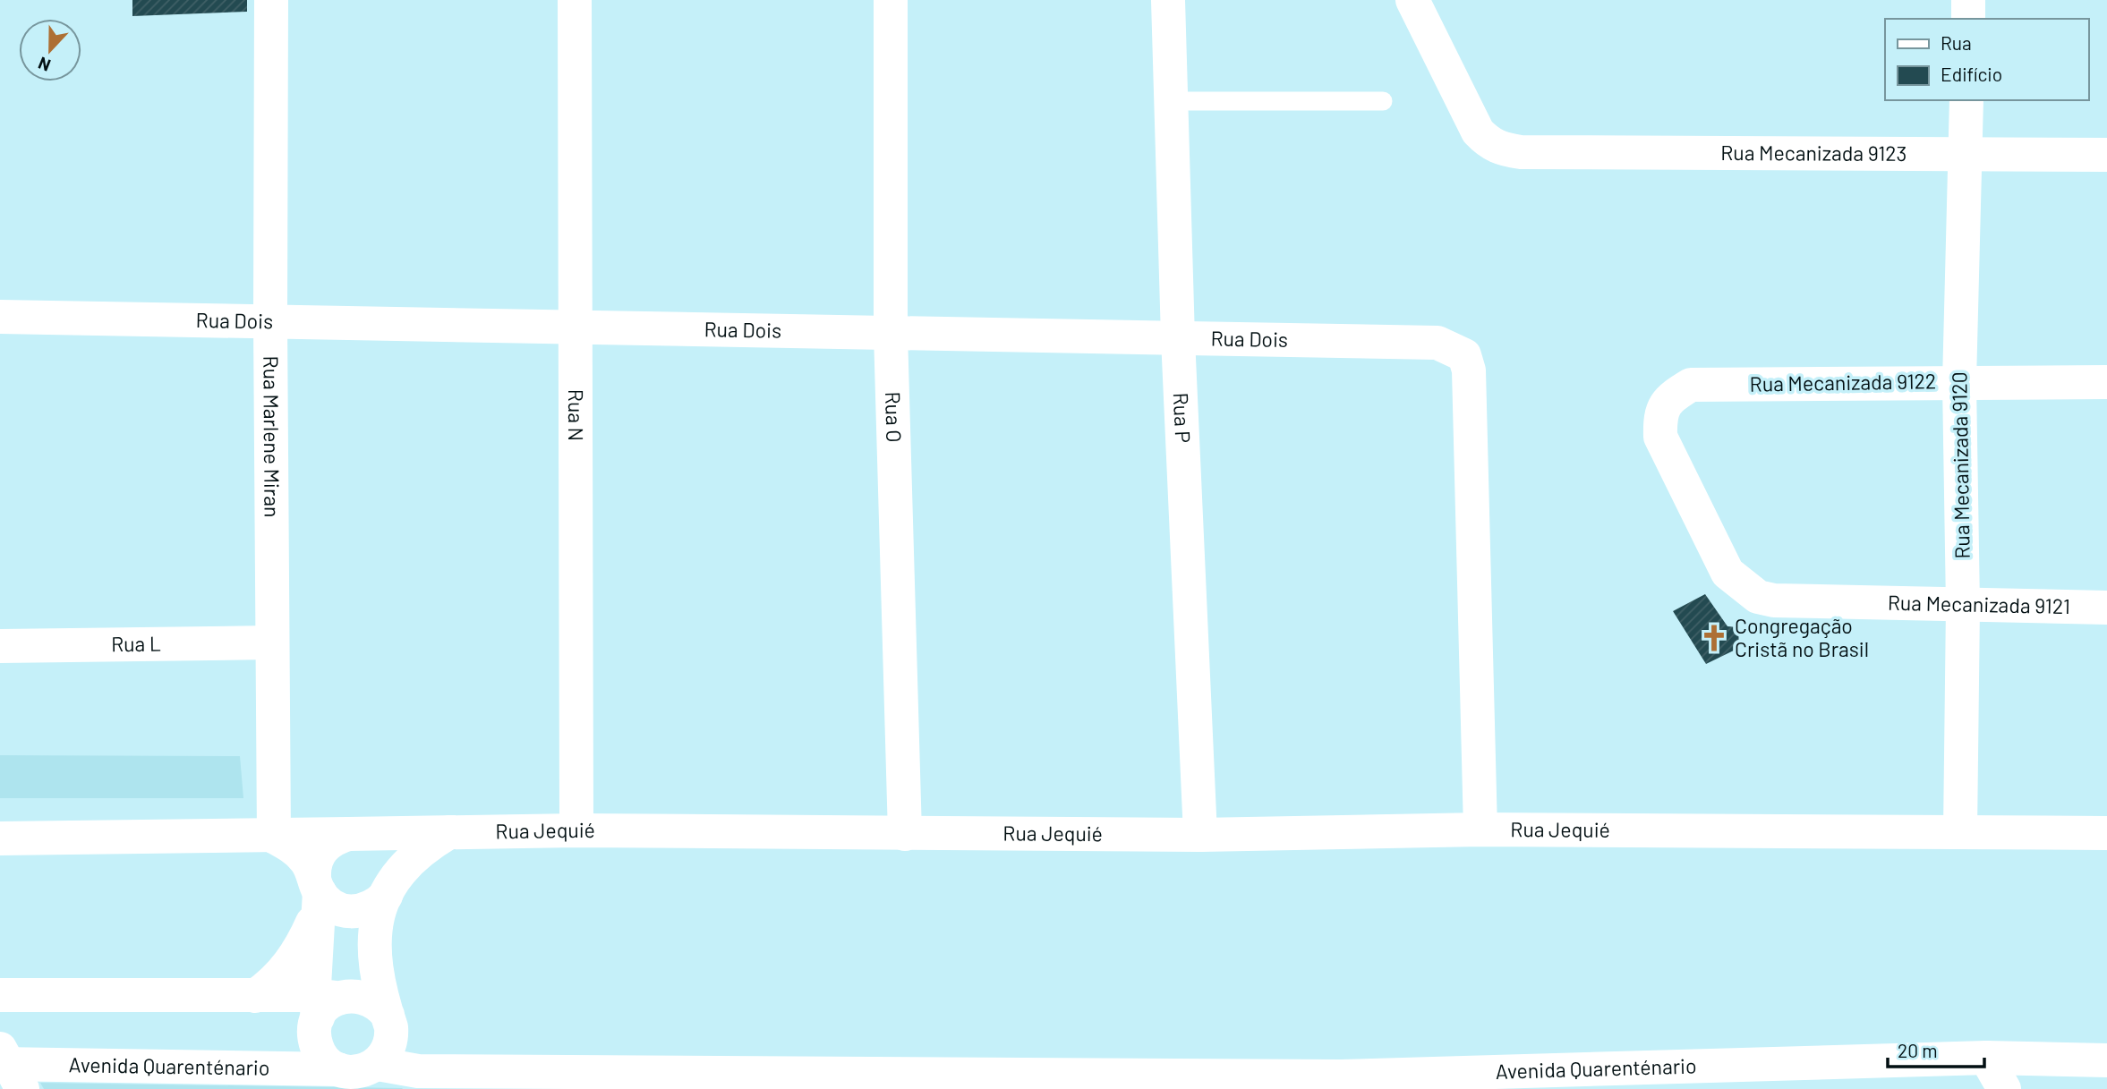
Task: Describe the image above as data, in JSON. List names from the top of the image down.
{
  "streets": {
    "street": [
      "Rua Mecanizada 9123",
      "Rua Dois",
      "Rua Mecanizada 9122",
      "Rua N",
      "Rua O",
      "Rua P",
      "Rua Marlene Miran",
      "Rua Mecanizada 9120",
      "Rua Mecanizada 9121",
      "Rua L",
      "Rua Jequié",
      "Avenida Quarenténario"
    ]
  },
  "crossings": [
    ["Rua Mecanizada 9123", "Rua Mecanizada 9120"],
    ["Rua Dois", "Rua N"],
    ["Rua Dois", "Rua O"],
    ["Rua Dois", "Rua P"],
    ["Rua Dois", "Rua Marlene Miran"],
    ["Rua Dois", "Rua Jequié"],
    ["Rua Mecanizada 9122", "Rua Mecanizada 9120"],
    ["Rua Mecanizada 9122", "Rua Mecanizada 9121"],
    ["Rua N", "Rua Jequié"],
    ["Rua O", "Rua Jequié"],
    ["Rua P", "Rua Jequié"],
    ["Rua Marlene Miran", "Rua L"],
    ["Rua Marlene Miran", "Rua Jequié"],
    ["Rua Mecanizada 9120", "Rua Mecanizada 9121"],
    ["Rua Mecanizada 9120", "Rua Jequié"]
  ],
  "places": {
    "church": ["Congregação Cristã no Brasil"]
  },
  "legend": ["Rua", "Edifício"],
  "scale_bar": "20 m",
  "north": "bottom"
}
